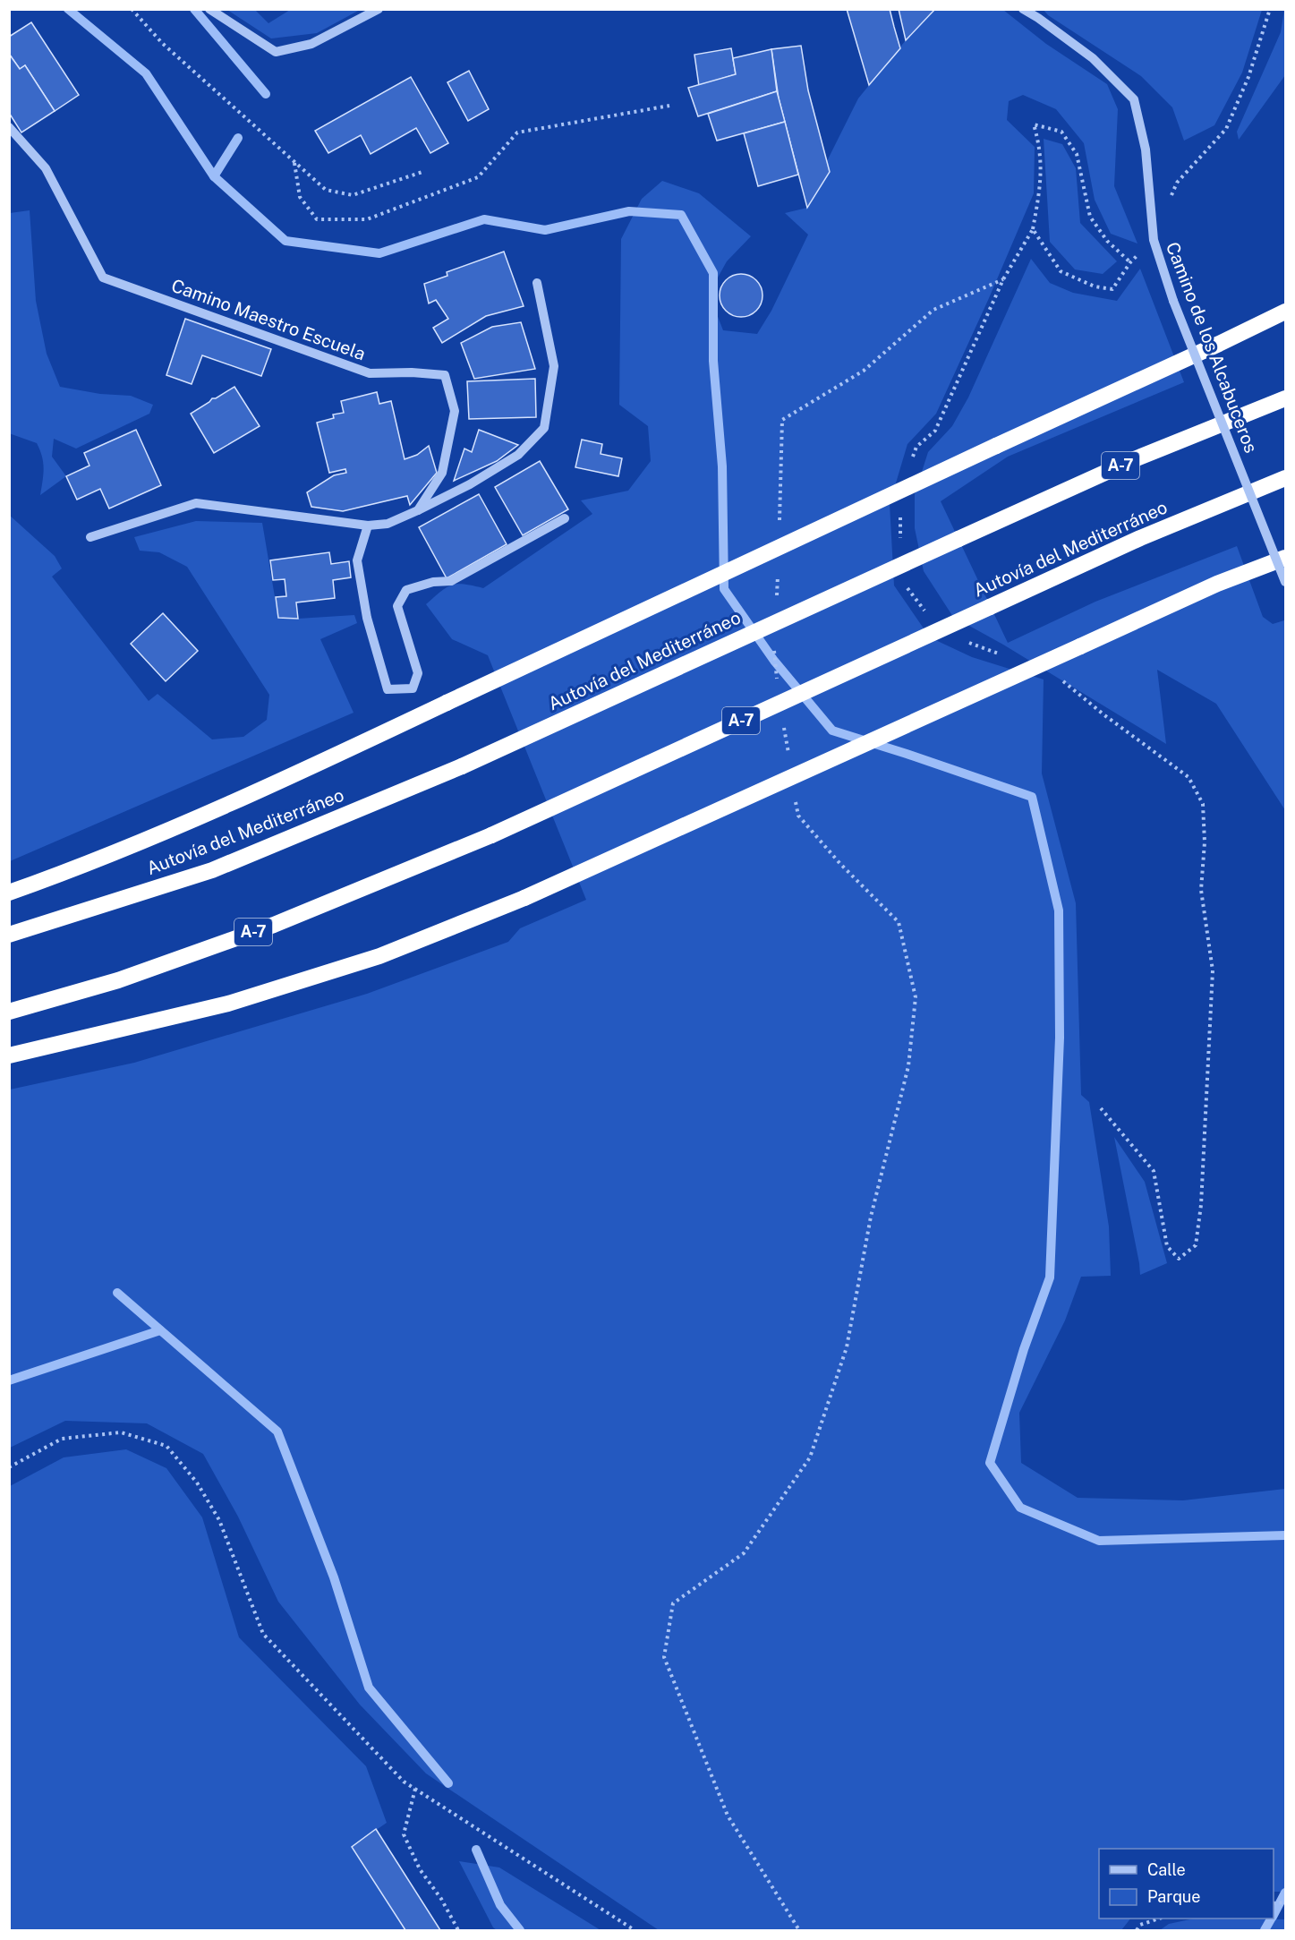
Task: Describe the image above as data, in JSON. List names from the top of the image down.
{
  "streets": {
    "highway": ["A-7", "Autovía del Mediterráneo"],
    "street": ["Camino Maestro Escuela", "Camino de los Alcabuceros"]
  },
  "legend": ["Calle", "Parque"]
}
